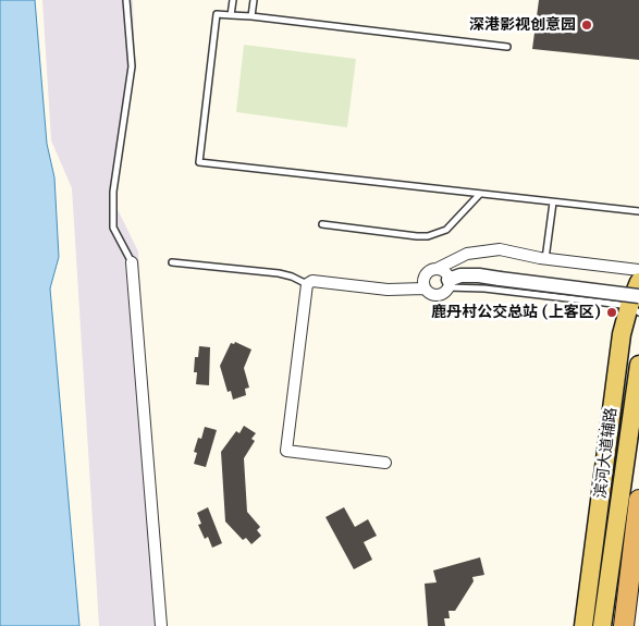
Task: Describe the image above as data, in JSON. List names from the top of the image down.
{
  "streets": {
    "main road": ["滨河大道辅路"]
  },
  "places": ["深港影视创意园", "鹿丹村公交总站 (上客区)"]
}
